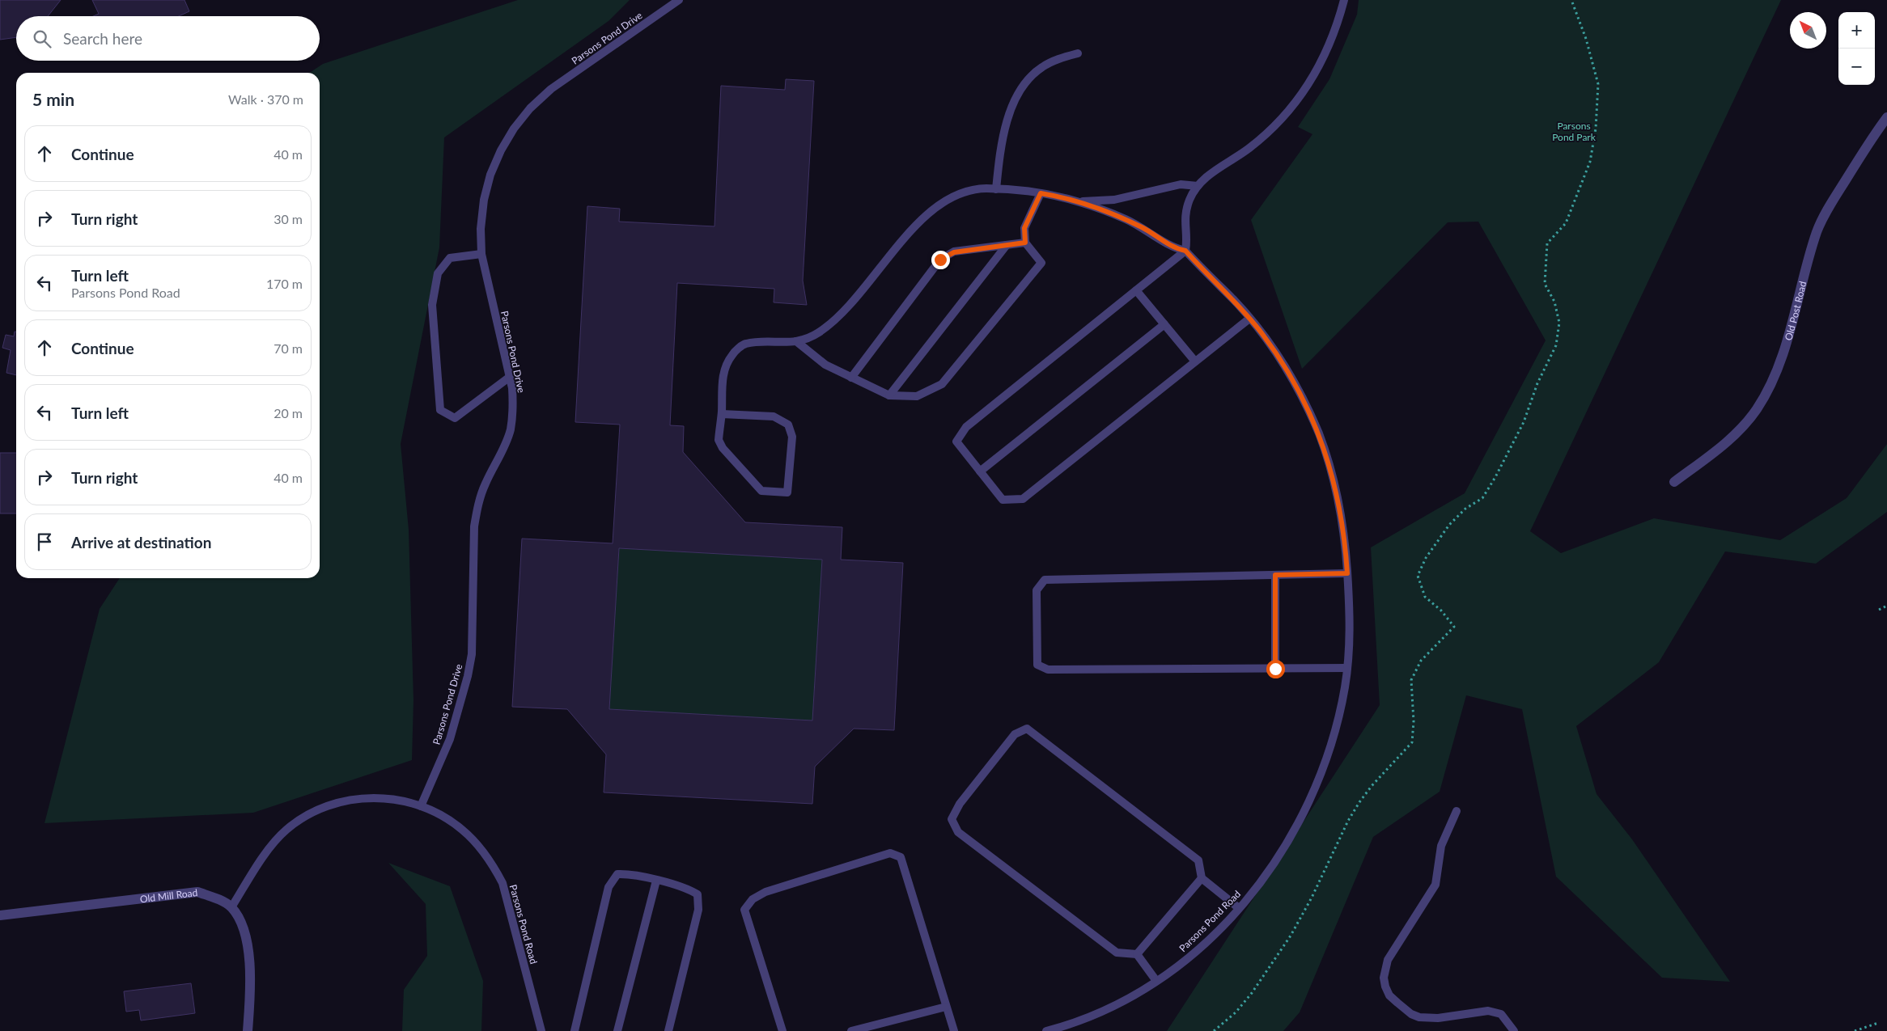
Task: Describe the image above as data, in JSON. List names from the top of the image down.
{
  "streets": {
    "street": ["Old Post Road", "Old Mill Road"],
    "lane": ["Parsons Pond Drive", "Parsons Pond Road"]
  },
  "crossings": [
    ["Parsons Pond Drive", "Parsons Pond Road"],
    ["Old Mill Road", "Parsons Pond Road"]
  ],
  "parks": ["Parsons Pond Park"],
  "north": "top left",
  "page": {
    "map_buttons": ["+", "−"],
    "search": "Search here",
    "heading": ["5 min", "Walk · 370 m"],
    "list": [
      ["Continue", "40 m"],
      ["Turn right", "30 m"],
      ["Turn left", "Parsons Pond Road", "170 m"],
      ["Continue", "70 m"],
      ["Turn left", "20 m"],
      ["Turn right", "40 m"],
      "Arrive at destination"
    ]
  }
}
